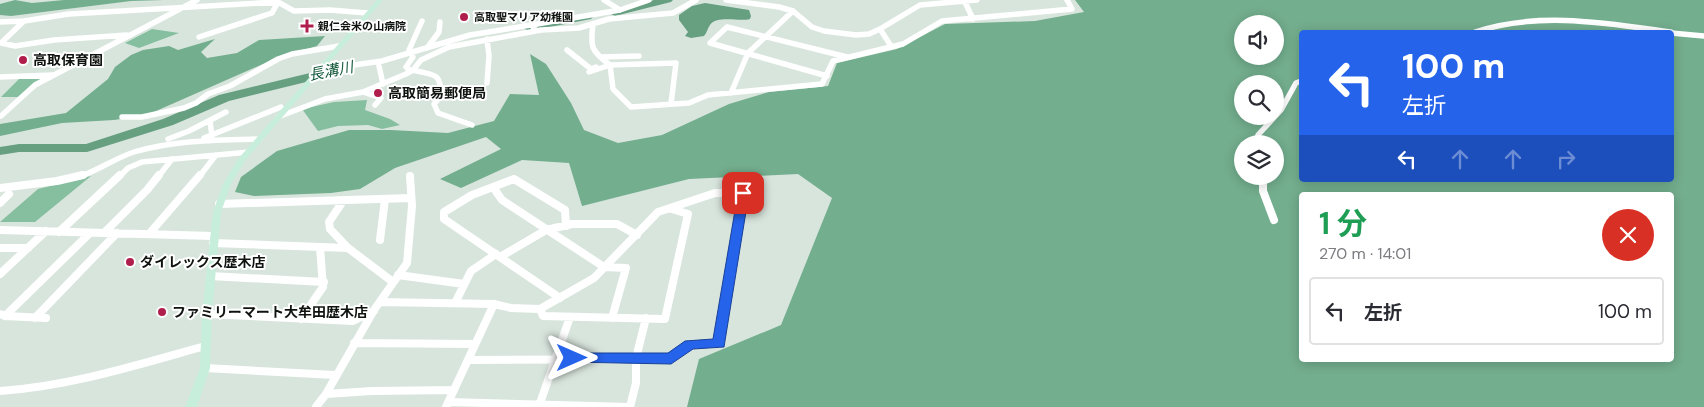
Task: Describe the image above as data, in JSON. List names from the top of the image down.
{
  "water": ["長溝川"],
  "places": {
    "other": [
      "高取聖マリア幼稚園",
      "高取保育園",
      "高取簡易郵便局",
      "ダイレックス歴木店",
      "ファミリーマート大牟田歴木店"
    ],
    "health": ["親仁会米の山病院"]
  },
  "page": {
    "turn": ["100 m", "左折"],
    "heading": ["1 分", "270 m · 14:01"],
    "list": [
      {
        "name": "左折",
        "value": "100 m"
      }
    ]
  }
}
